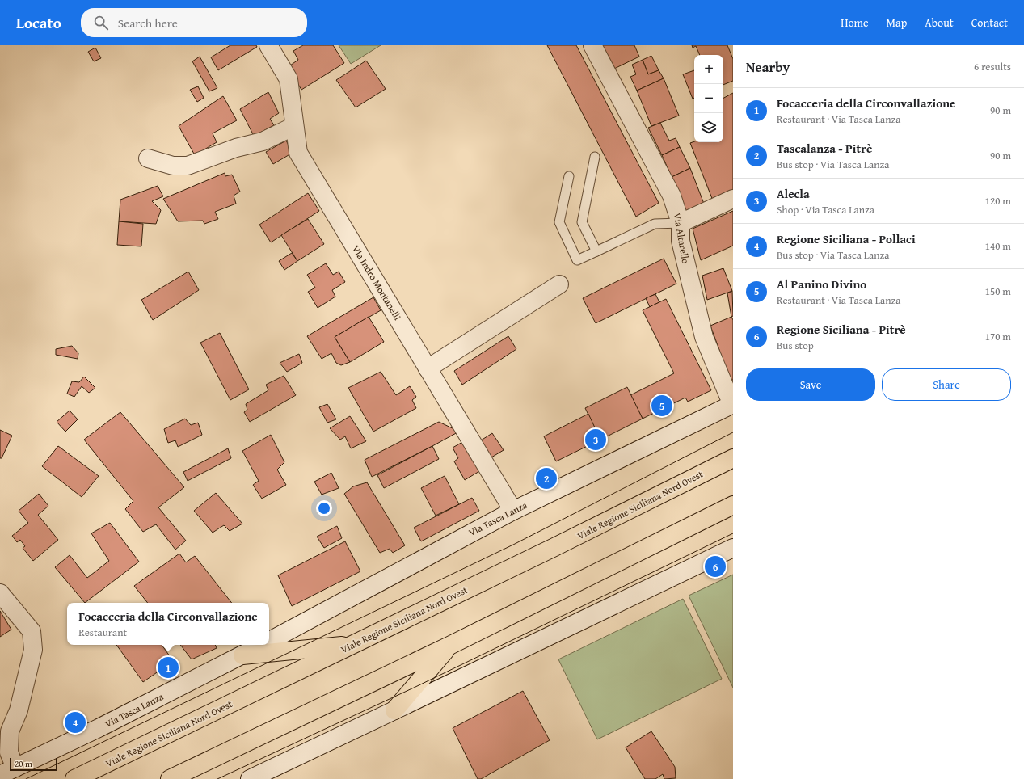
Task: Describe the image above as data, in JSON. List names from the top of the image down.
{
  "streets": {
    "main road": ["Viale Regione Siciliana Nord Ovest"],
    "street": ["Via Altarello", "Via Indro Montanelli", "Via Tasca Lanza"]
  },
  "crossings": [
    ["Via Altarello", "Via Tasca Lanza"],
    ["Via Indro Montanelli", "Via Tasca Lanza"]
  ],
  "scale_bar": "20 m",
  "page": {
    "header": "Locato",
    "search": "Search here",
    "nav": [
      "Home",
      "Map",
      "About",
      "Contact"
    ],
    "heading": ["Nearby", "6 results"],
    "map_buttons": ["+", "−"],
    "list": [
      {
        "mark": "1",
        "name": "Focacceria della Circonvallazione",
        "note": "Restaurant · Via Tasca Lanza",
        "value": "90 m"
      },
      {
        "mark": "2",
        "name": "Tascalanza - Pitrè",
        "note": "Bus stop · Via Tasca Lanza",
        "value": "90 m"
      },
      {
        "mark": "3",
        "name": "Alecla",
        "note": "Shop · Via Tasca Lanza",
        "value": "120 m"
      },
      {
        "mark": "4",
        "name": "Regione Siciliana - Pollaci",
        "note": "Bus stop · Via Tasca Lanza",
        "value": "140 m"
      },
      {
        "mark": "5",
        "name": "Al Panino Divino",
        "note": "Restaurant · Via Tasca Lanza",
        "value": "150 m"
      },
      {
        "mark": "6",
        "name": "Regione Siciliana - Pitrè",
        "note": "Bus stop",
        "value": "170 m"
      }
    ],
    "buttons": ["Save", "Share"],
    "pins": [
      "5",
      "3",
      "2",
      "6",
      "1",
      "4"
    ],
    "popup": ["Focacceria della Circonvallazione", "Restaurant"],
    "scale": "20 m"
  }
}
